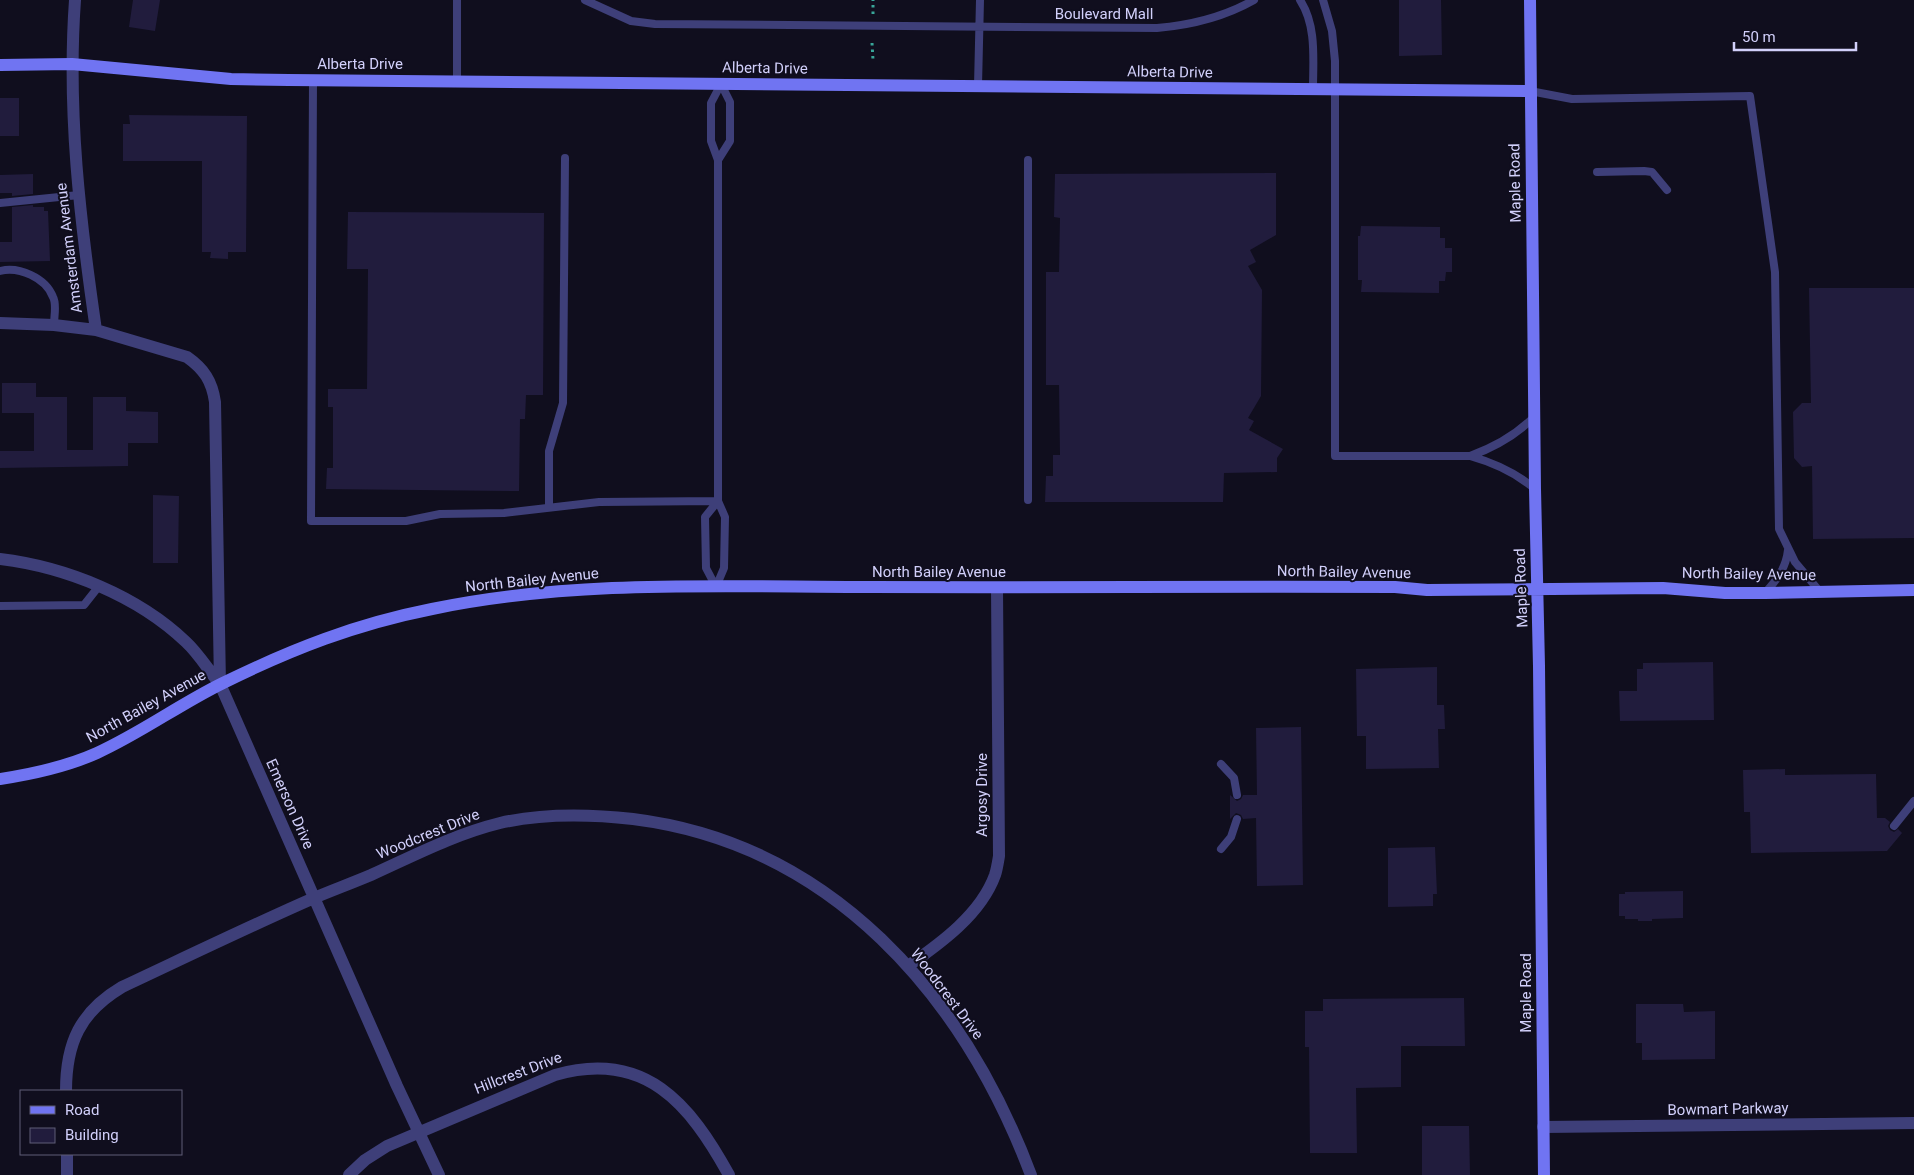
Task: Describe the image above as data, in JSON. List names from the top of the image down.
{
  "streets": {
    "street": [
      "Alberta Drive",
      "Maple Road",
      "Amsterdam Avenue",
      "North Bailey Avenue",
      "Argosy Drive",
      "Emerson Drive",
      "Woodcrest Drive",
      "Hillcrest Drive",
      "Bowmart Parkway"
    ],
    "lane": ["Boulevard Mall"]
  },
  "crossings": [
    ["Alberta Drive", "Maple Road"],
    ["Alberta Drive", "Amsterdam Avenue"],
    ["Maple Road", "North Bailey Avenue"],
    ["Maple Road", "Bowmart Parkway"],
    ["Amsterdam Avenue", "North Bailey Avenue"],
    ["Amsterdam Avenue", "Emerson Drive"],
    ["North Bailey Avenue", "Argosy Drive"],
    ["North Bailey Avenue", "Emerson Drive"],
    ["Argosy Drive", "Woodcrest Drive"],
    ["Emerson Drive", "Woodcrest Drive"],
    ["Emerson Drive", "Hillcrest Drive"]
  ],
  "legend": ["Road", "Building"],
  "scale_bar": "50 m"
}
